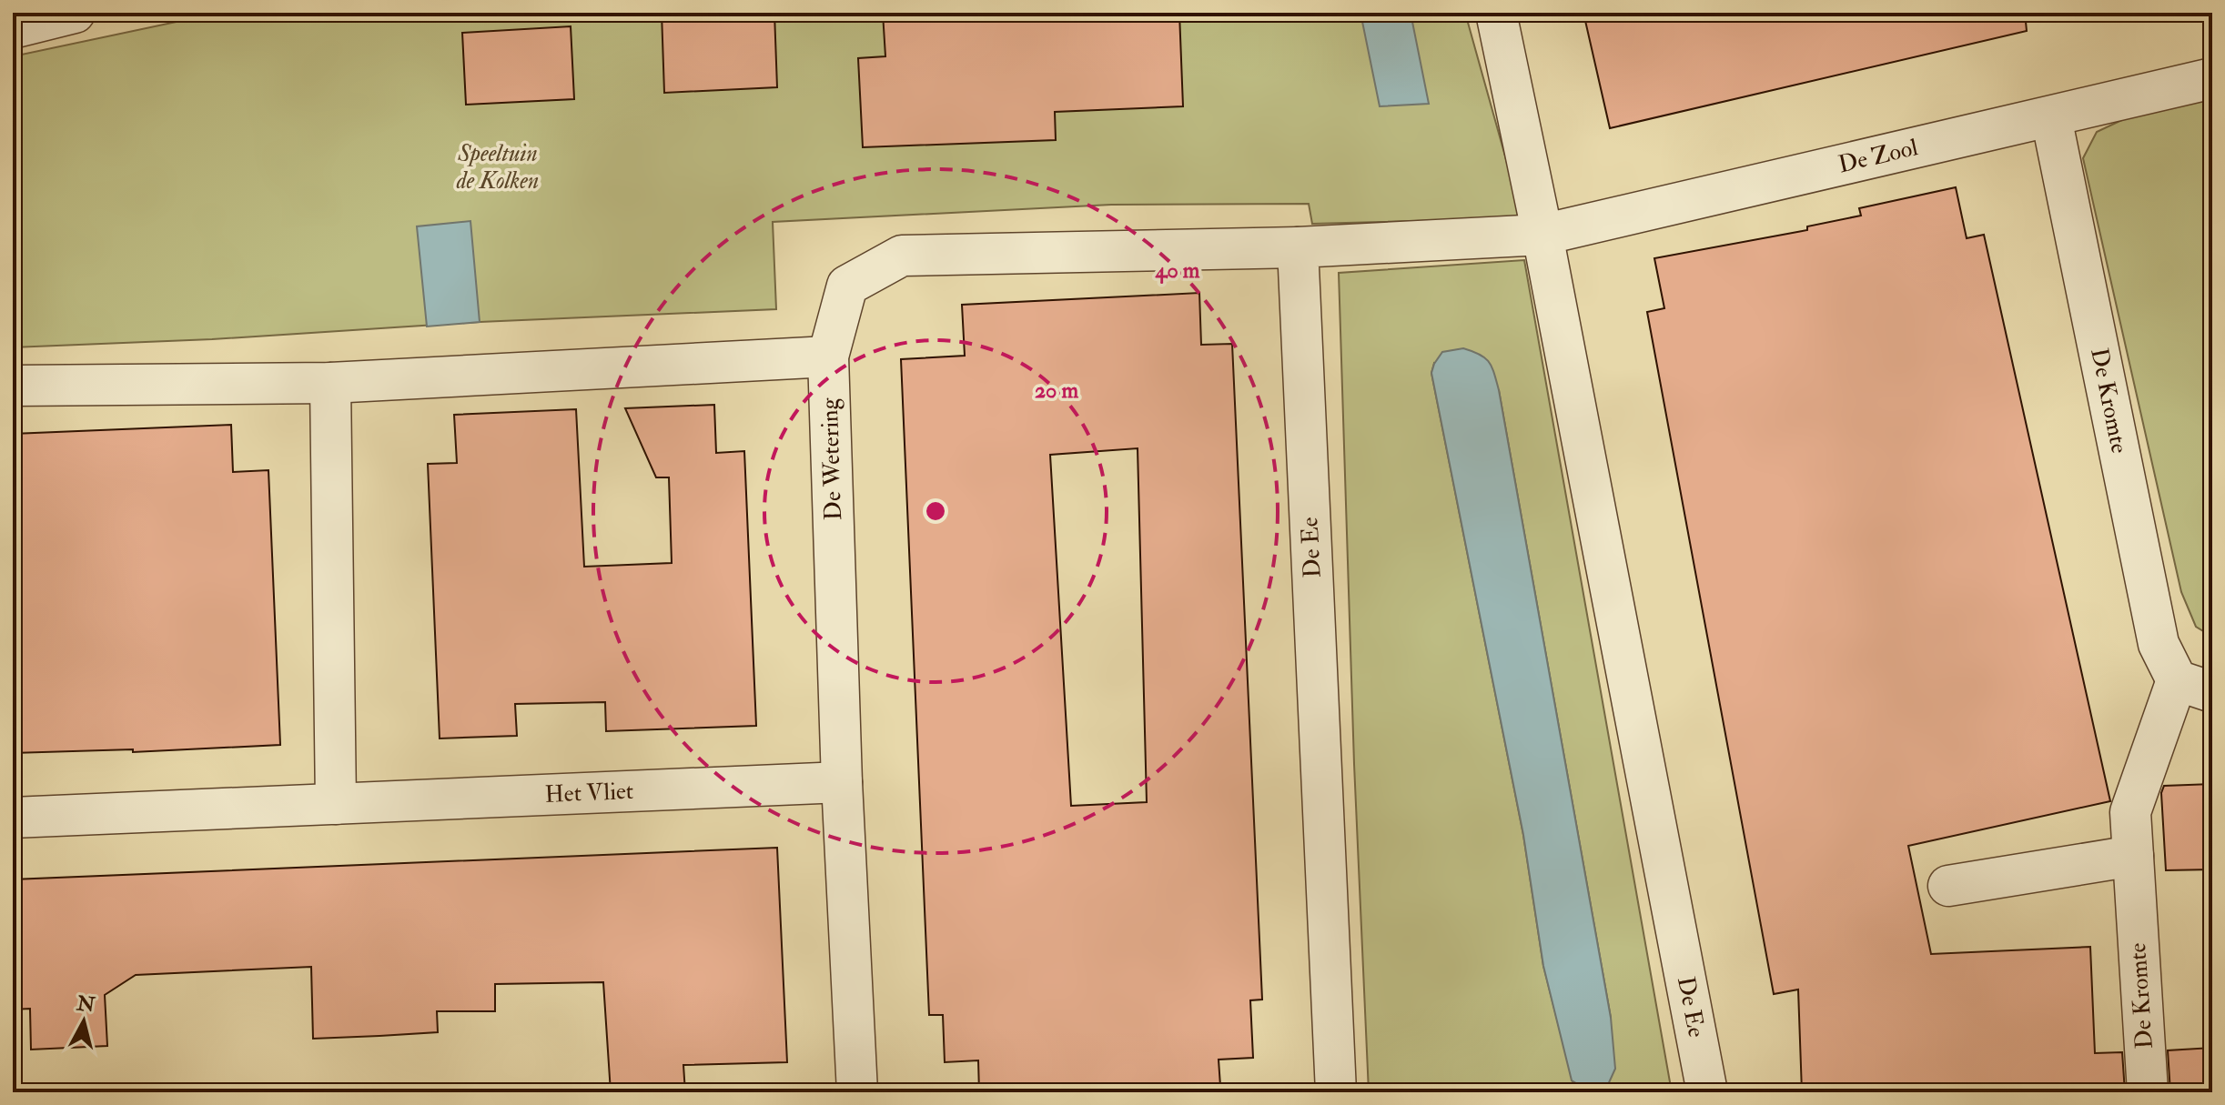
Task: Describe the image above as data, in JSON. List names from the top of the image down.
{
  "streets": {
    "street": [
      "De Zool",
      "De Kromte",
      "De Wetering",
      "De Ee",
      "Het Vliet"
    ]
  },
  "crossings": [
    ["De Zool", "De Kromte"],
    ["De Zool", "De Ee"],
    ["De Wetering", "De Ee"],
    ["De Wetering", "Het Vliet"]
  ],
  "parks": ["Speeltuin de Kolken"],
  "north": "top",
  "rings": ["40 m", "20 m"]
}
